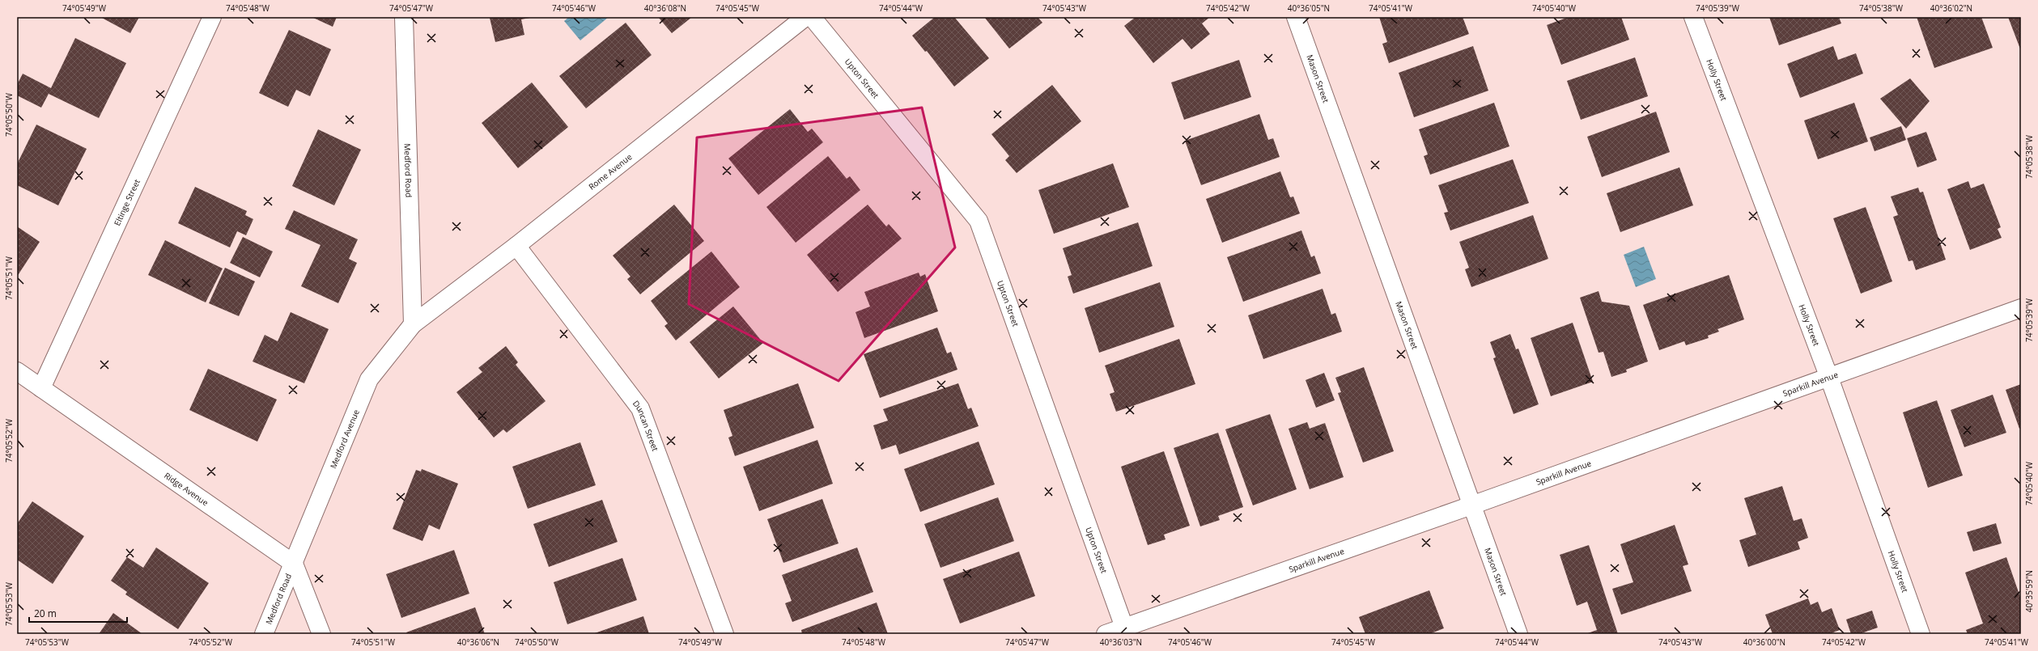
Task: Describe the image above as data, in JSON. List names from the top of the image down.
{
  "streets": {
    "street": [
      "Upton Street",
      "Mason Street",
      "Holly Street",
      "Medford Road",
      "Rome Avenue",
      "Eltinge Street",
      "Sparkill Avenue",
      "Duncan Street",
      "Medford Avenue",
      "Ridge Avenue"
    ]
  },
  "crossings": [
    ["Upton Street", "Sparkill Avenue"],
    ["Mason Street", "Sparkill Avenue"],
    ["Holly Street", "Sparkill Avenue"],
    ["Medford Road", "Rome Avenue"],
    ["Medford Road", "Medford Avenue"],
    ["Medford Road", "Ridge Avenue"],
    ["Rome Avenue", "Duncan Street"],
    ["Rome Avenue", "Medford Avenue"],
    ["Eltinge Street", "Ridge Avenue"],
    ["Medford Avenue", "Ridge Avenue"]
  ],
  "scale_bar": "20 m",
  "coordinates": [
    "74°05'49\"W",
    "74°05'48\"W",
    "74°05'47\"W",
    "74°05'46\"W",
    "40°36'08\"N",
    "74°05'45\"W",
    "74°05'44\"W",
    "74°05'43\"W",
    "74°05'42\"W",
    "40°36'05\"N",
    "74°05'41\"W",
    "74°05'40\"W",
    "74°05'39\"W",
    "74°05'38\"W",
    "40°36'02\"N",
    "74°05'50\"W",
    "74°05'51\"W",
    "74°05'52\"W",
    "40°35'59\"N",
    "74°05'53\"W",
    "40°36'06\"N",
    "40°36'03\"N",
    "40°36'00\"N"
  ]
}
